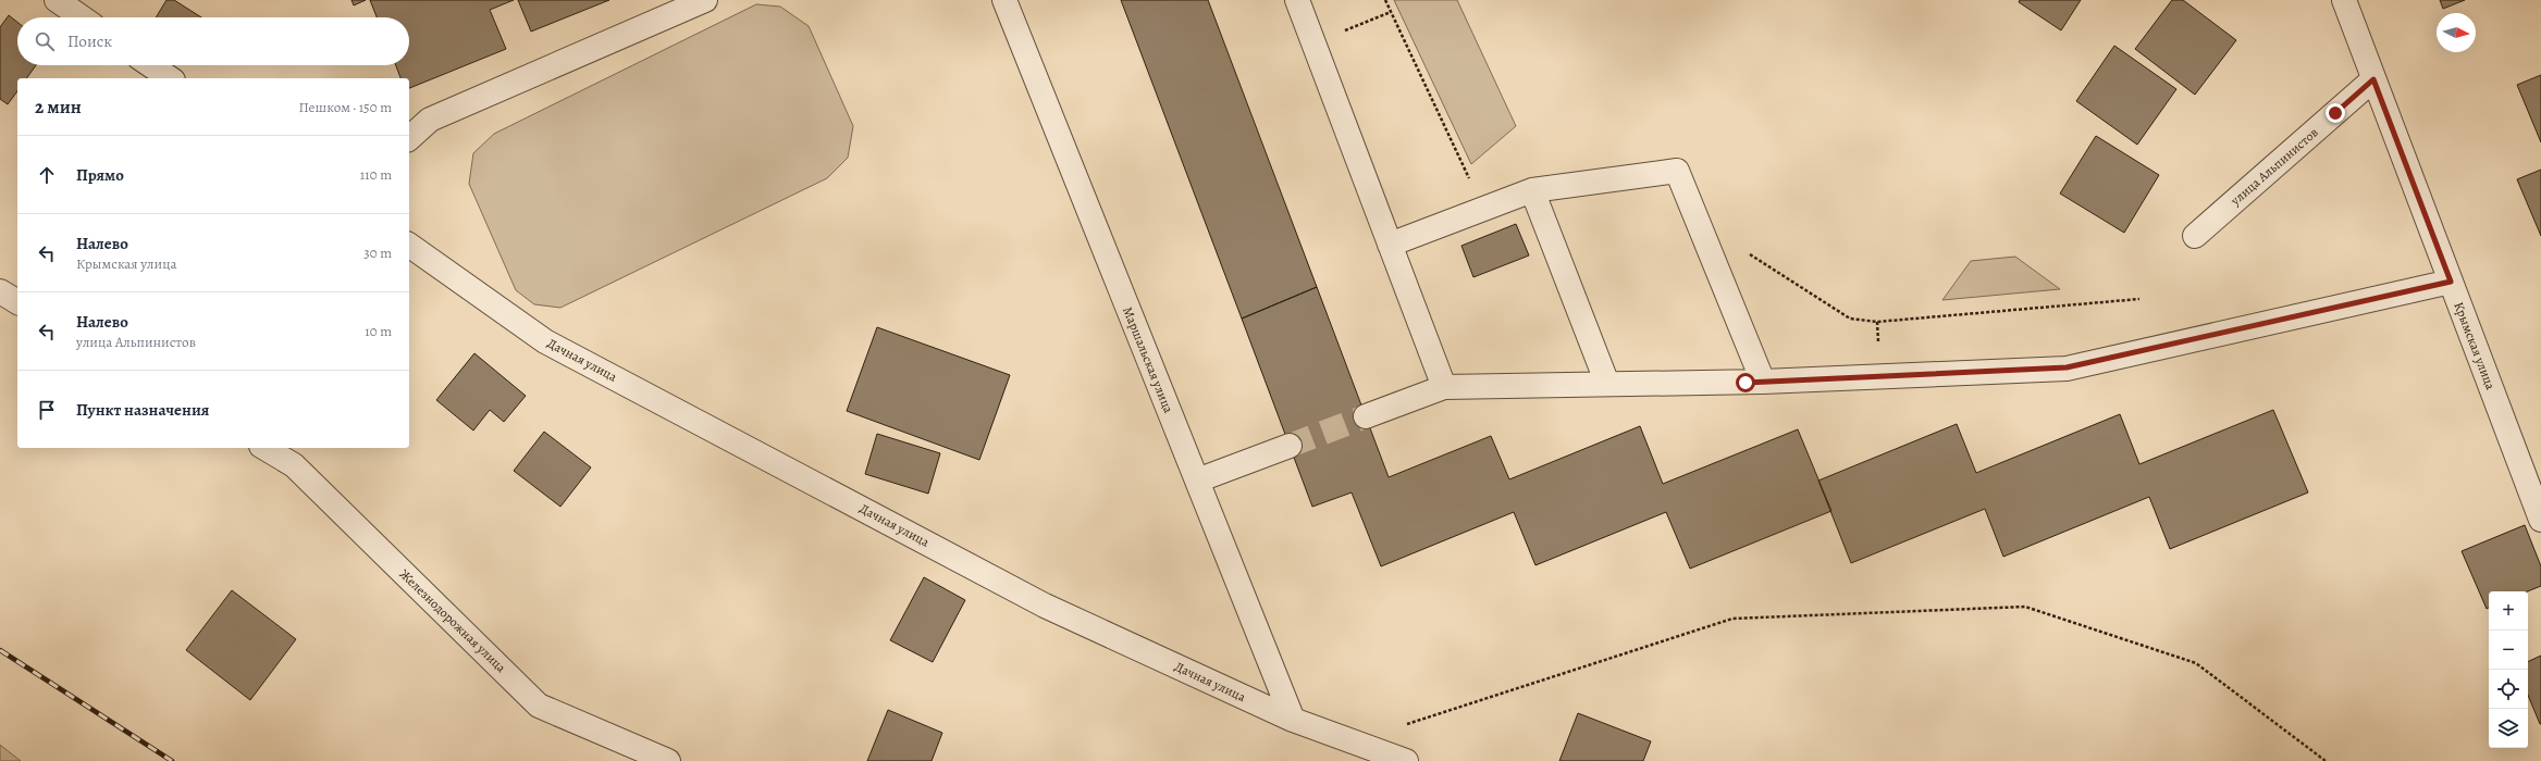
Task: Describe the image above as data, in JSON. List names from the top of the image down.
{
  "streets": {
    "street": [
      "улица Альпинистов",
      "Крымская улица",
      "Дачная улица",
      "Маршальская улица",
      "Железнодорожная улица"
    ]
  },
  "crossings": [
    ["улица Альпинистов", "Крымская улица"],
    ["Дачная улица", "Маршальская улица"]
  ],
  "north": "right",
  "page": {
    "search": "Поиск",
    "heading": ["2 мин", "Пешком · 150 m"],
    "list": [
      ["Прямо", "110 m"],
      ["Налево", "Крымская улица", "30 m"],
      ["Налево", "улица Альпинистов", "10 m"],
      "Пункт назначения"
    ],
    "map_buttons": ["+", "−"]
  }
}
